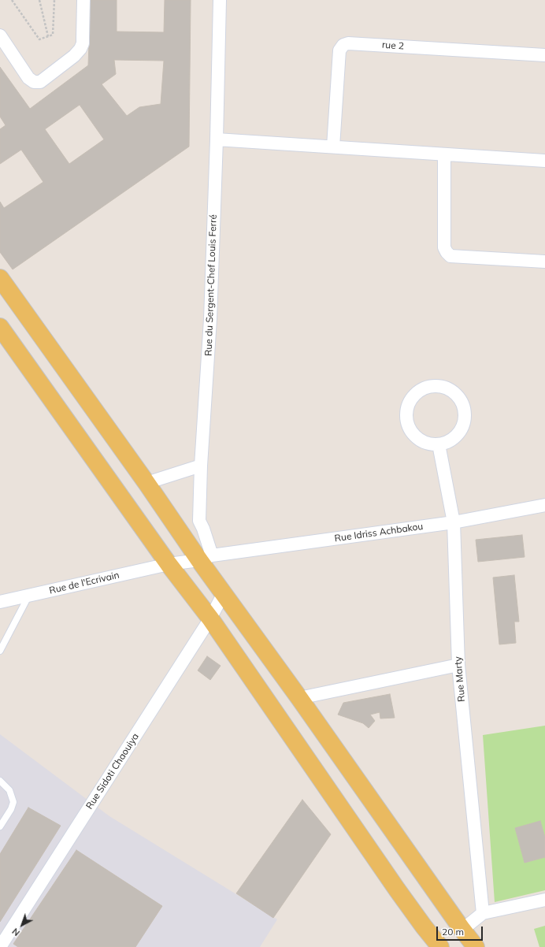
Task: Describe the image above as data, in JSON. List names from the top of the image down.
{
  "streets": {
    "street": [
      "rue 2",
      "Rue du Sergent-Chef Louis Ferré",
      "Rue Idriss Achbakou",
      "Rue de l'Ecrivain",
      "Rue Marty",
      "Rue Sidoti Chaouiya"
    ]
  },
  "crossings": [
    ["Rue du Sergent-Chef Louis Ferré", "Rue Idriss Achbakou"],
    ["Rue Idriss Achbakou", "Rue de l'Ecrivain"],
    ["Rue Idriss Achbakou", "Rue Marty"]
  ],
  "scale_bar": "20 m",
  "north": "bottom left"
}
